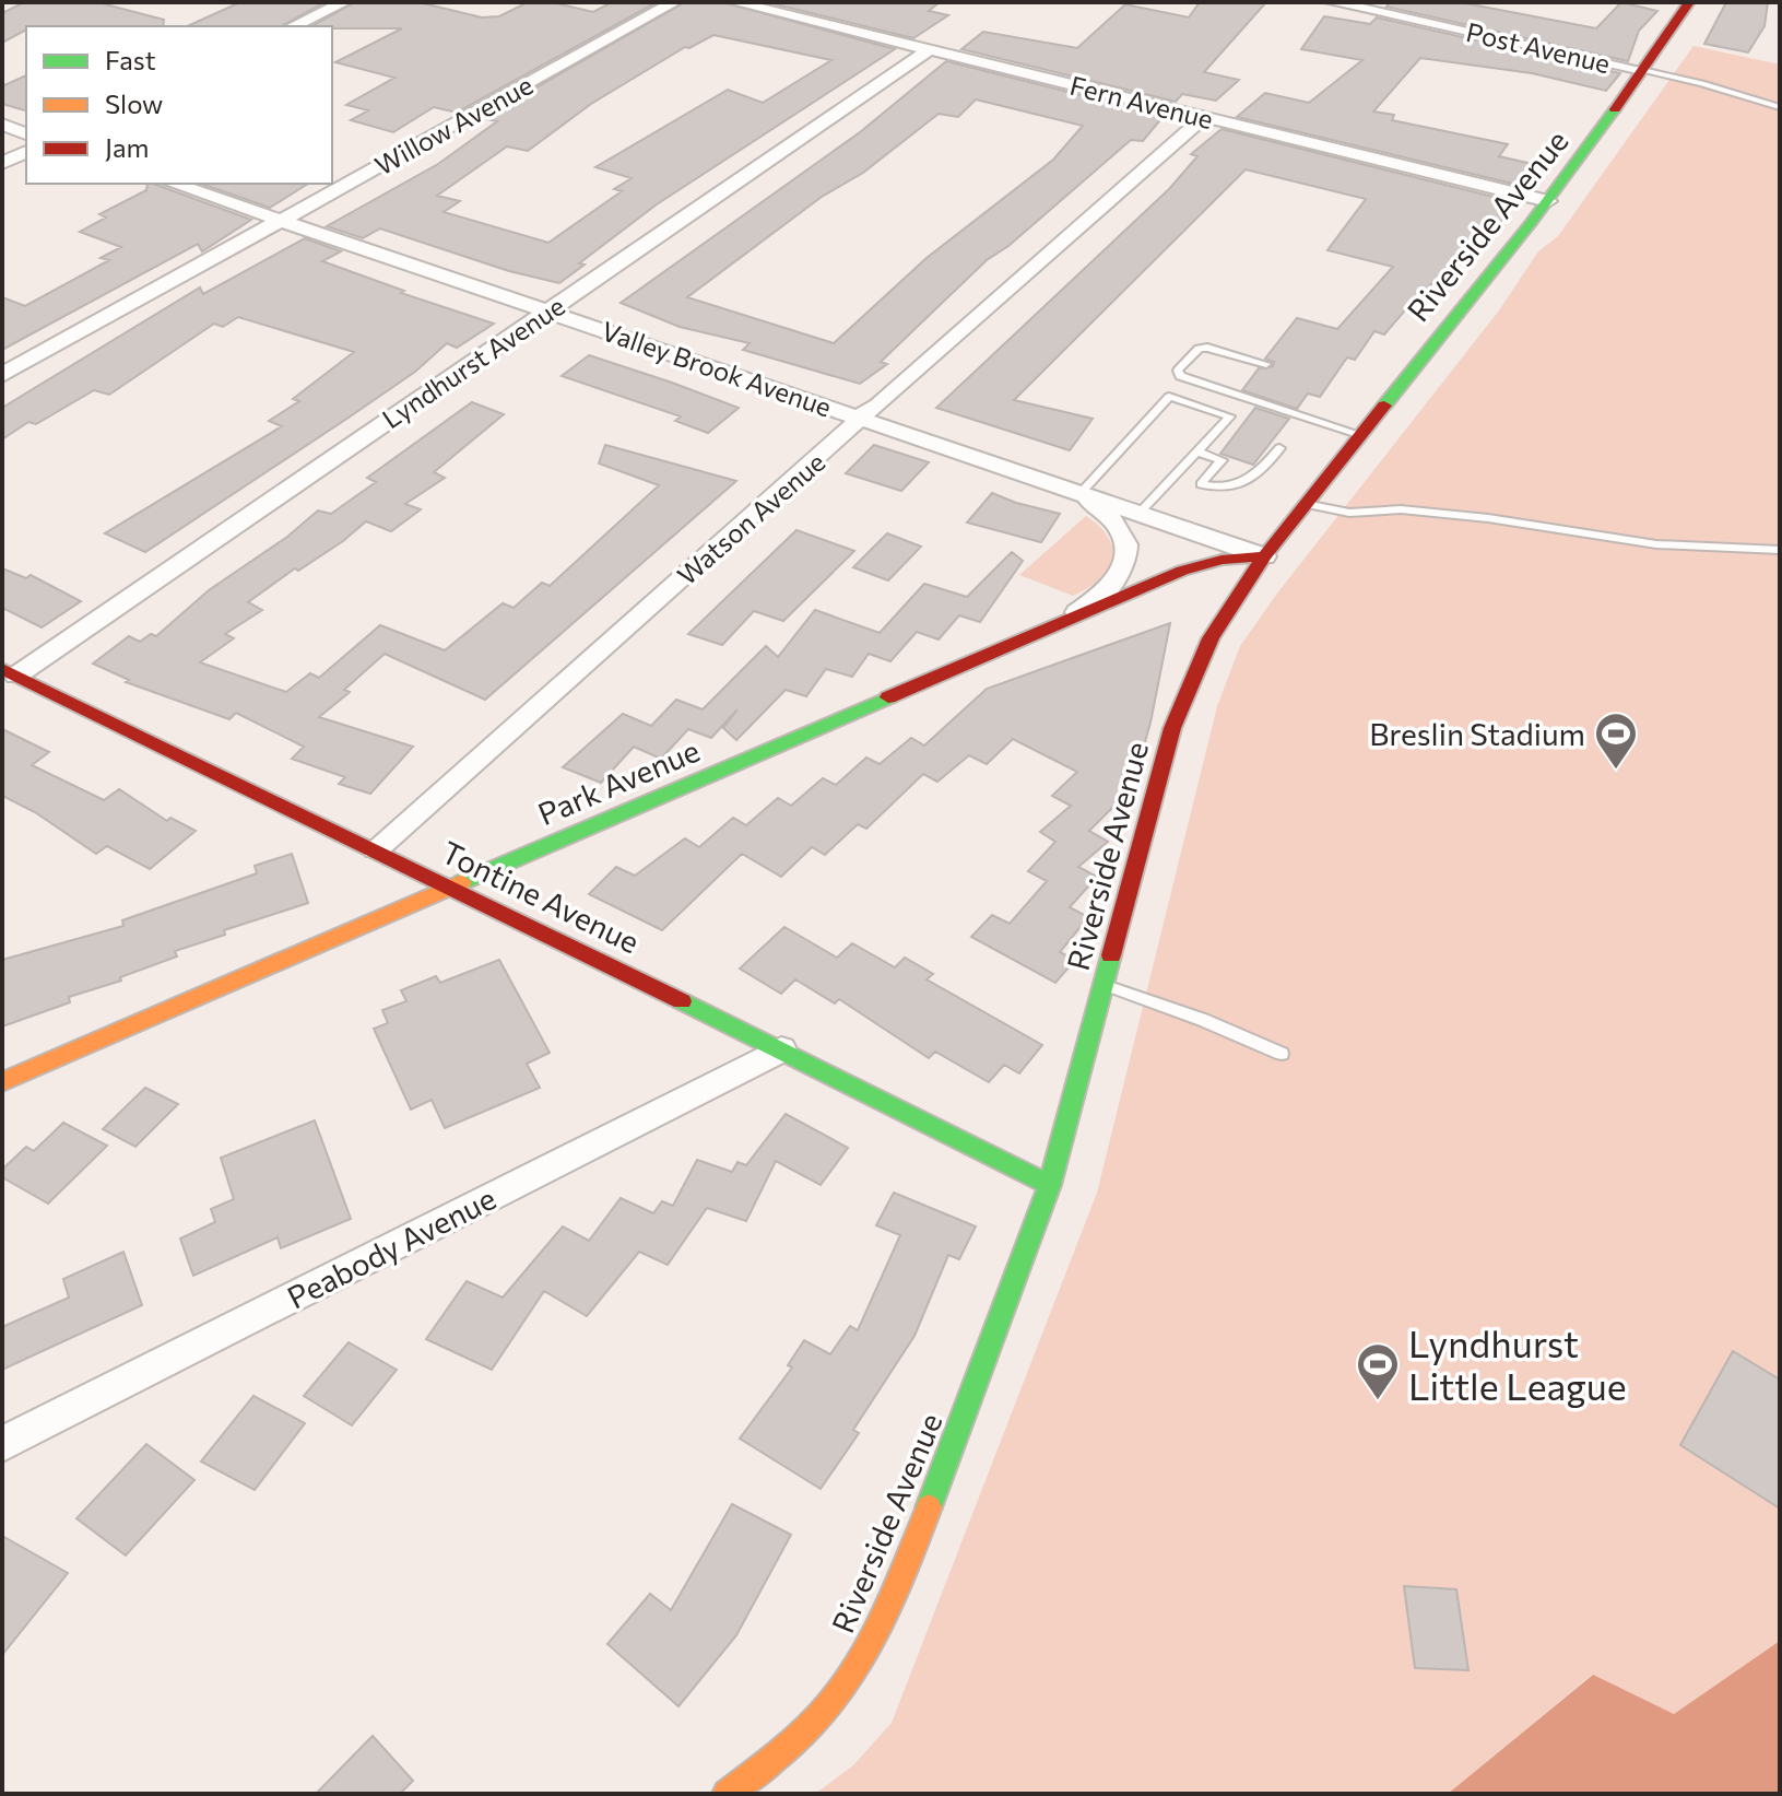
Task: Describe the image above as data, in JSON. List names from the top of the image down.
{
  "streets": {
    "main road": ["Riverside Avenue", "Park Avenue", "Tontine Avenue"],
    "street": [
      "Post Avenue",
      "Fern Avenue",
      "Willow Avenue",
      "Lyndhurst Avenue",
      "Valley Brook Avenue",
      "Watson Avenue",
      "Peabody Avenue"
    ]
  },
  "crossings": [
    ["Post Avenue", "Riverside Avenue"],
    ["Fern Avenue", "Riverside Avenue"],
    ["Fern Avenue", "Lyndhurst Avenue"],
    ["Fern Avenue", "Watson Avenue"],
    ["Willow Avenue", "Valley Brook Avenue"],
    ["Riverside Avenue", "Valley Brook Avenue"],
    ["Riverside Avenue", "Park Avenue"],
    ["Riverside Avenue", "Tontine Avenue"],
    ["Lyndhurst Avenue", "Valley Brook Avenue"],
    ["Lyndhurst Avenue", "Tontine Avenue"],
    ["Valley Brook Avenue", "Watson Avenue"],
    ["Valley Brook Avenue", "Park Avenue"],
    ["Watson Avenue", "Tontine Avenue"],
    ["Park Avenue", "Tontine Avenue"],
    ["Tontine Avenue", "Peabody Avenue"]
  ],
  "places": {
    "sports": ["Breslin Stadium", "Lyndhurst Little League"]
  },
  "legend": ["Fast", "Slow", "Jam"]
}
